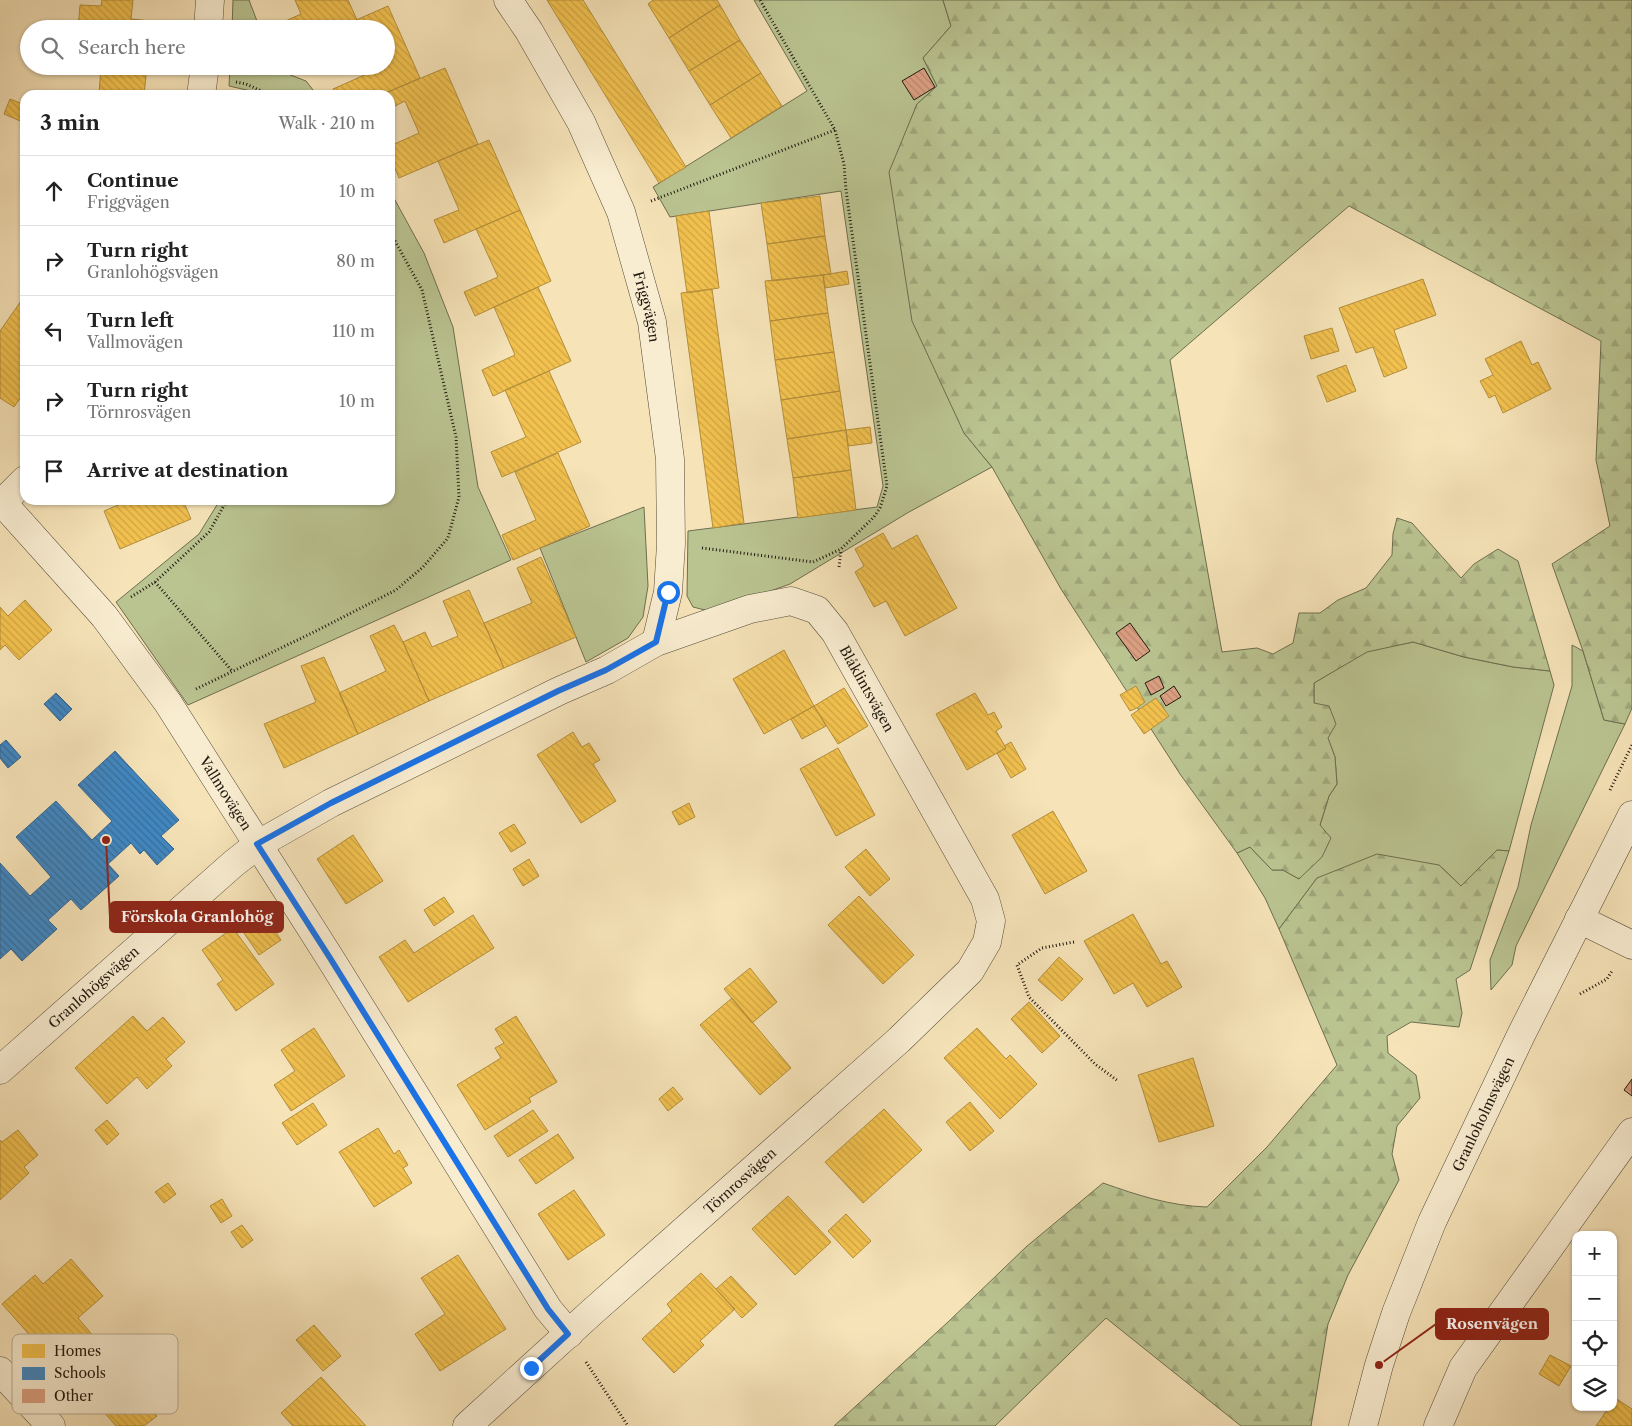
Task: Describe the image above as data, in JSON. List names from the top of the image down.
{
  "streets": {
    "street": [
      "Friggvägen",
      "Blåklintsvägen",
      "Vallmovägen",
      "Granlohögsvägen",
      "Granloholmsvägen",
      "Törnrosvägen"
    ]
  },
  "crossings": [
    ["Friggvägen", "Blåklintsvägen"],
    ["Friggvägen", "Granlohögsvägen"],
    ["Blåklintsvägen", "Granlohögsvägen"],
    ["Blåklintsvägen", "Törnrosvägen"],
    ["Vallmovägen", "Granlohögsvägen"],
    ["Vallmovägen", "Törnrosvägen"]
  ],
  "places": ["Förskola Granlohög", "Rosenvägen"],
  "legend": ["Homes", "Schools", "Other"],
  "page": {
    "search": "Search here",
    "heading": ["3 min", "Walk · 210 m"],
    "list": [
      ["Continue", "Friggvägen", "10 m"],
      ["Turn right", "Granlohögsvägen", "80 m"],
      ["Turn left", "Vallmovägen", "110 m"],
      ["Turn right", "Törnrosvägen", "10 m"],
      "Arrive at destination"
    ],
    "map_buttons": ["+", "−"]
  }
}
